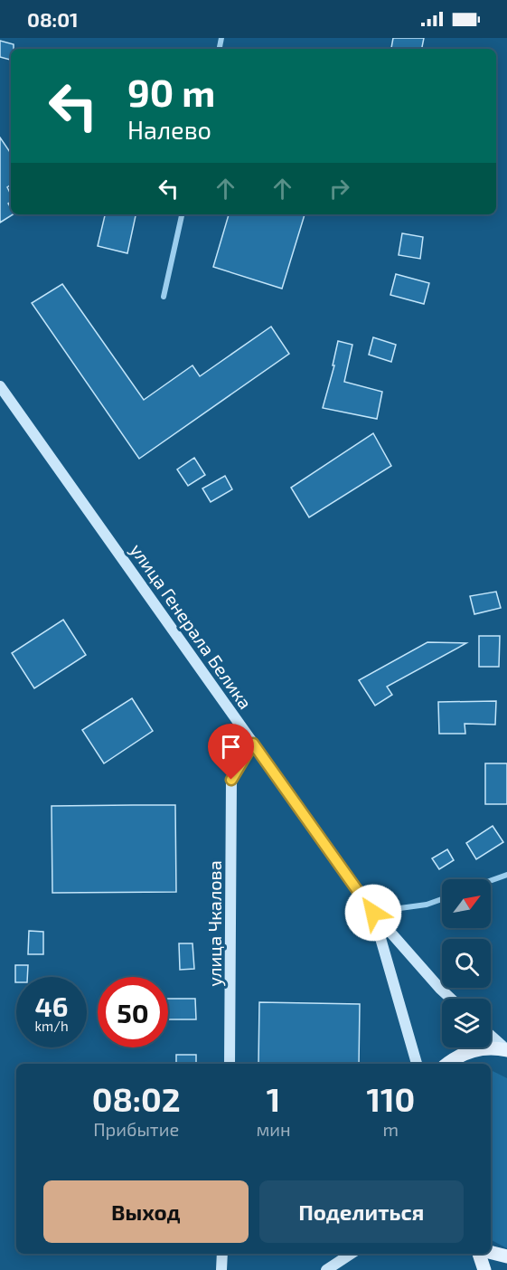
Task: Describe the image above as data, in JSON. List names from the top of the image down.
{
  "streets": {
    "main road": ["улица Генерала Белика", "улица Чкалова"]
  },
  "crossings": [
    ["улица Генерала Белика", "улица Чкалова"]
  ],
  "north": "top right",
  "page": {
    "status": "08:01",
    "turn": ["90 m", "Налево"],
    "speed": "46 km/h",
    "limit": "50",
    "eta": [
      "08:02",
      "Прибытие",
      "1",
      "мин",
      "110",
      "m"
    ],
    "buttons": ["Выход", "Поделиться"]
  }
}
